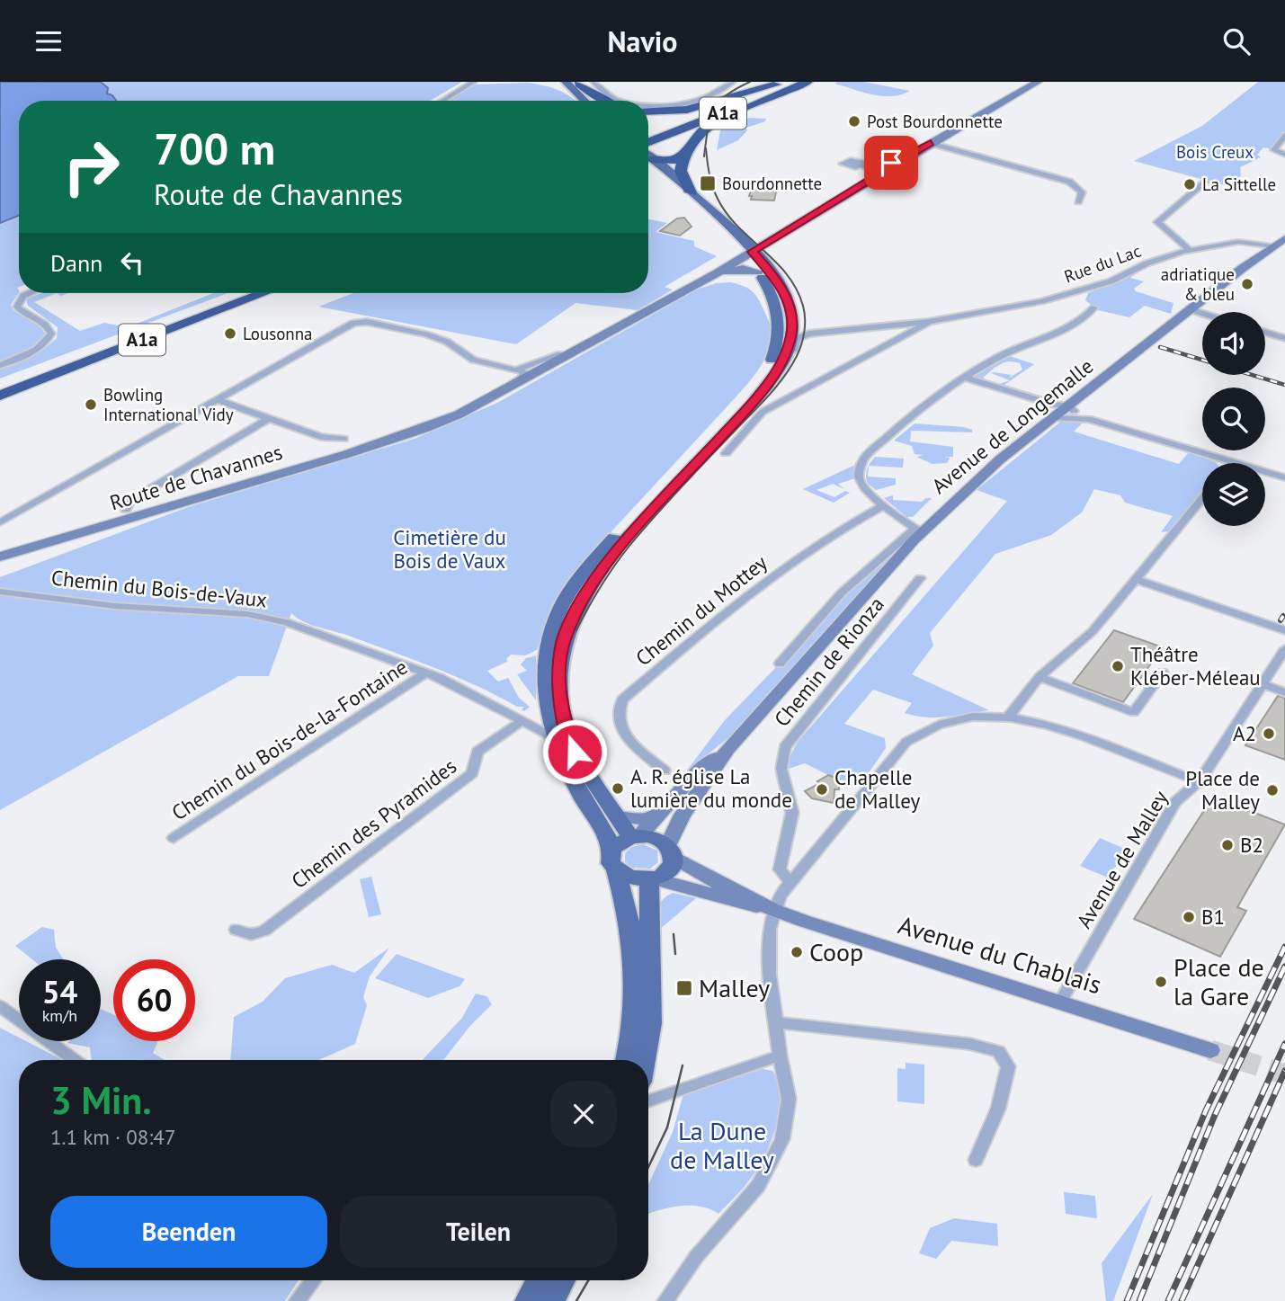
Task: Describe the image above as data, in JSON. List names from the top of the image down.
{
  "streets": {
    "highway": ["A1a"],
    "main road": ["Avenue de Longemalle", "Route de Chavannes", "Avenue du Chablais"],
    "street": [
      "Rue du Lac",
      "Chemin du Bois-de-Vaux",
      "Chemin du Mottey",
      "Chemin de Rionza",
      "Chemin du Bois-de-la-Fontaine",
      "Chemin des Pyramides",
      "Avenue de Malley"
    ]
  },
  "crossings": [
    ["Rue du Lac", "Avenue de Longemalle"],
    ["Avenue de Longemalle", "Avenue du Chablais"],
    ["Chemin du Bois-de-Vaux", "Chemin du Bois-de-la-Fontaine"],
    ["Chemin du Bois-de-Vaux", "Chemin des Pyramides"],
    ["Avenue de Malley", "Avenue du Chablais"]
  ],
  "parks": ["Bois Creux", "Cimetière du Bois de Vaux", "La Dune de Malley"],
  "places": {
    "other": [
      "Post Bourdonnette",
      "La Sittelle",
      "adriatique & bleu",
      "Lousonna",
      "Bowling International Vidy",
      "Théâtre Kléber-Méleau",
      "A2",
      "A. R. église La lumière du monde",
      "Chapelle de Malley",
      "Place de Malley",
      "B2",
      "B1",
      "Coop",
      "Place de la Gare"
    ],
    "transit": ["Bourdonnette", "Malley"]
  },
  "page": {
    "header": "Navio",
    "turn": ["700 m", "Route de Chavannes"],
    "then": "Dann",
    "speed": "54 km/h",
    "limit": "60",
    "heading": ["3 Min.", "1.1 km · 08:47"],
    "buttons": ["Beenden", "Teilen"]
  }
}
